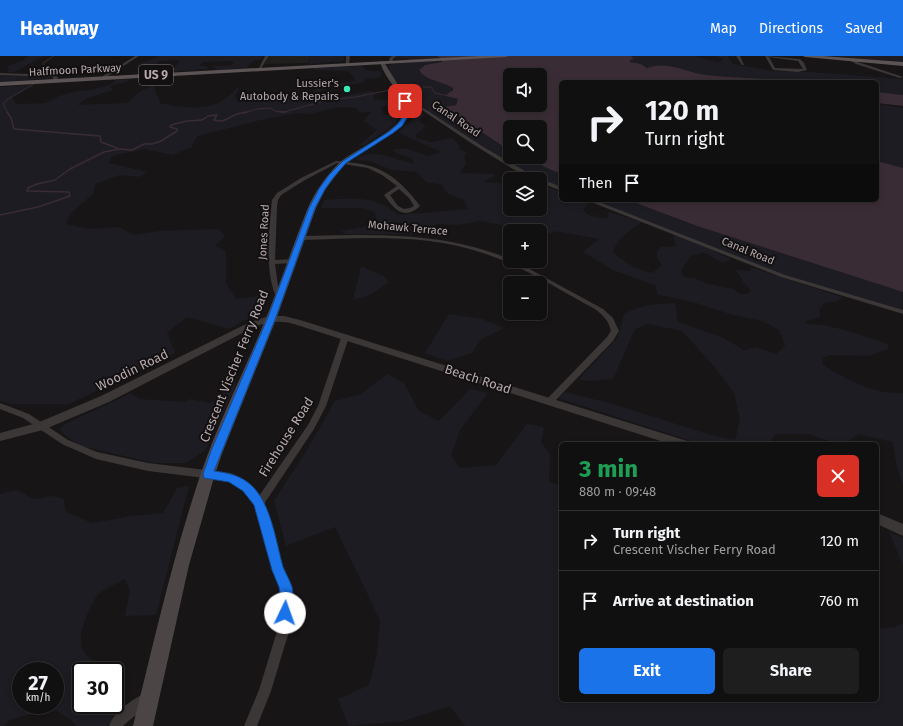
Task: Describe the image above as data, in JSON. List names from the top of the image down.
{
  "streets": {
    "main road": ["Halfmoon Parkway", "US 9", "Crescent Vischer Ferry Road"],
    "street": [
      "Canal Road",
      "Mohawk Terrace",
      "Jones Road",
      "Woodin Road",
      "Beach Road",
      "Firehouse Road"
    ]
  },
  "crossings": [
    ["Halfmoon Parkway", "US 9"],
    ["Canal Road", "Crescent Vischer Ferry Road"],
    ["Mohawk Terrace", "Crescent Vischer Ferry Road"],
    ["Mohawk Terrace", "Beach Road"],
    ["Jones Road", "Crescent Vischer Ferry Road"],
    ["Crescent Vischer Ferry Road", "Woodin Road"],
    ["Crescent Vischer Ferry Road", "Beach Road"],
    ["Crescent Vischer Ferry Road", "Firehouse Road"],
    ["Woodin Road", "Beach Road"],
    ["Woodin Road", "Firehouse Road"],
    ["Beach Road", "Firehouse Road"]
  ],
  "places": ["Lussier's Autobody & Repairs"],
  "page": {
    "header": "Headway",
    "nav": ["Map", "Directions", "Saved"],
    "map_buttons": ["+", "−"],
    "turn": ["120 m", "Turn right"],
    "then": "Then",
    "heading": ["3 min", "880 m · 09:48"],
    "list": [
      {
        "name": "Turn right",
        "note": "Crescent Vischer Ferry Road",
        "value": "120 m"
      },
      {
        "name": "Arrive at destination",
        "value": "760 m"
      }
    ],
    "buttons": ["Exit", "Share"],
    "speed": "27 km/h",
    "limit": "30"
  }
}
